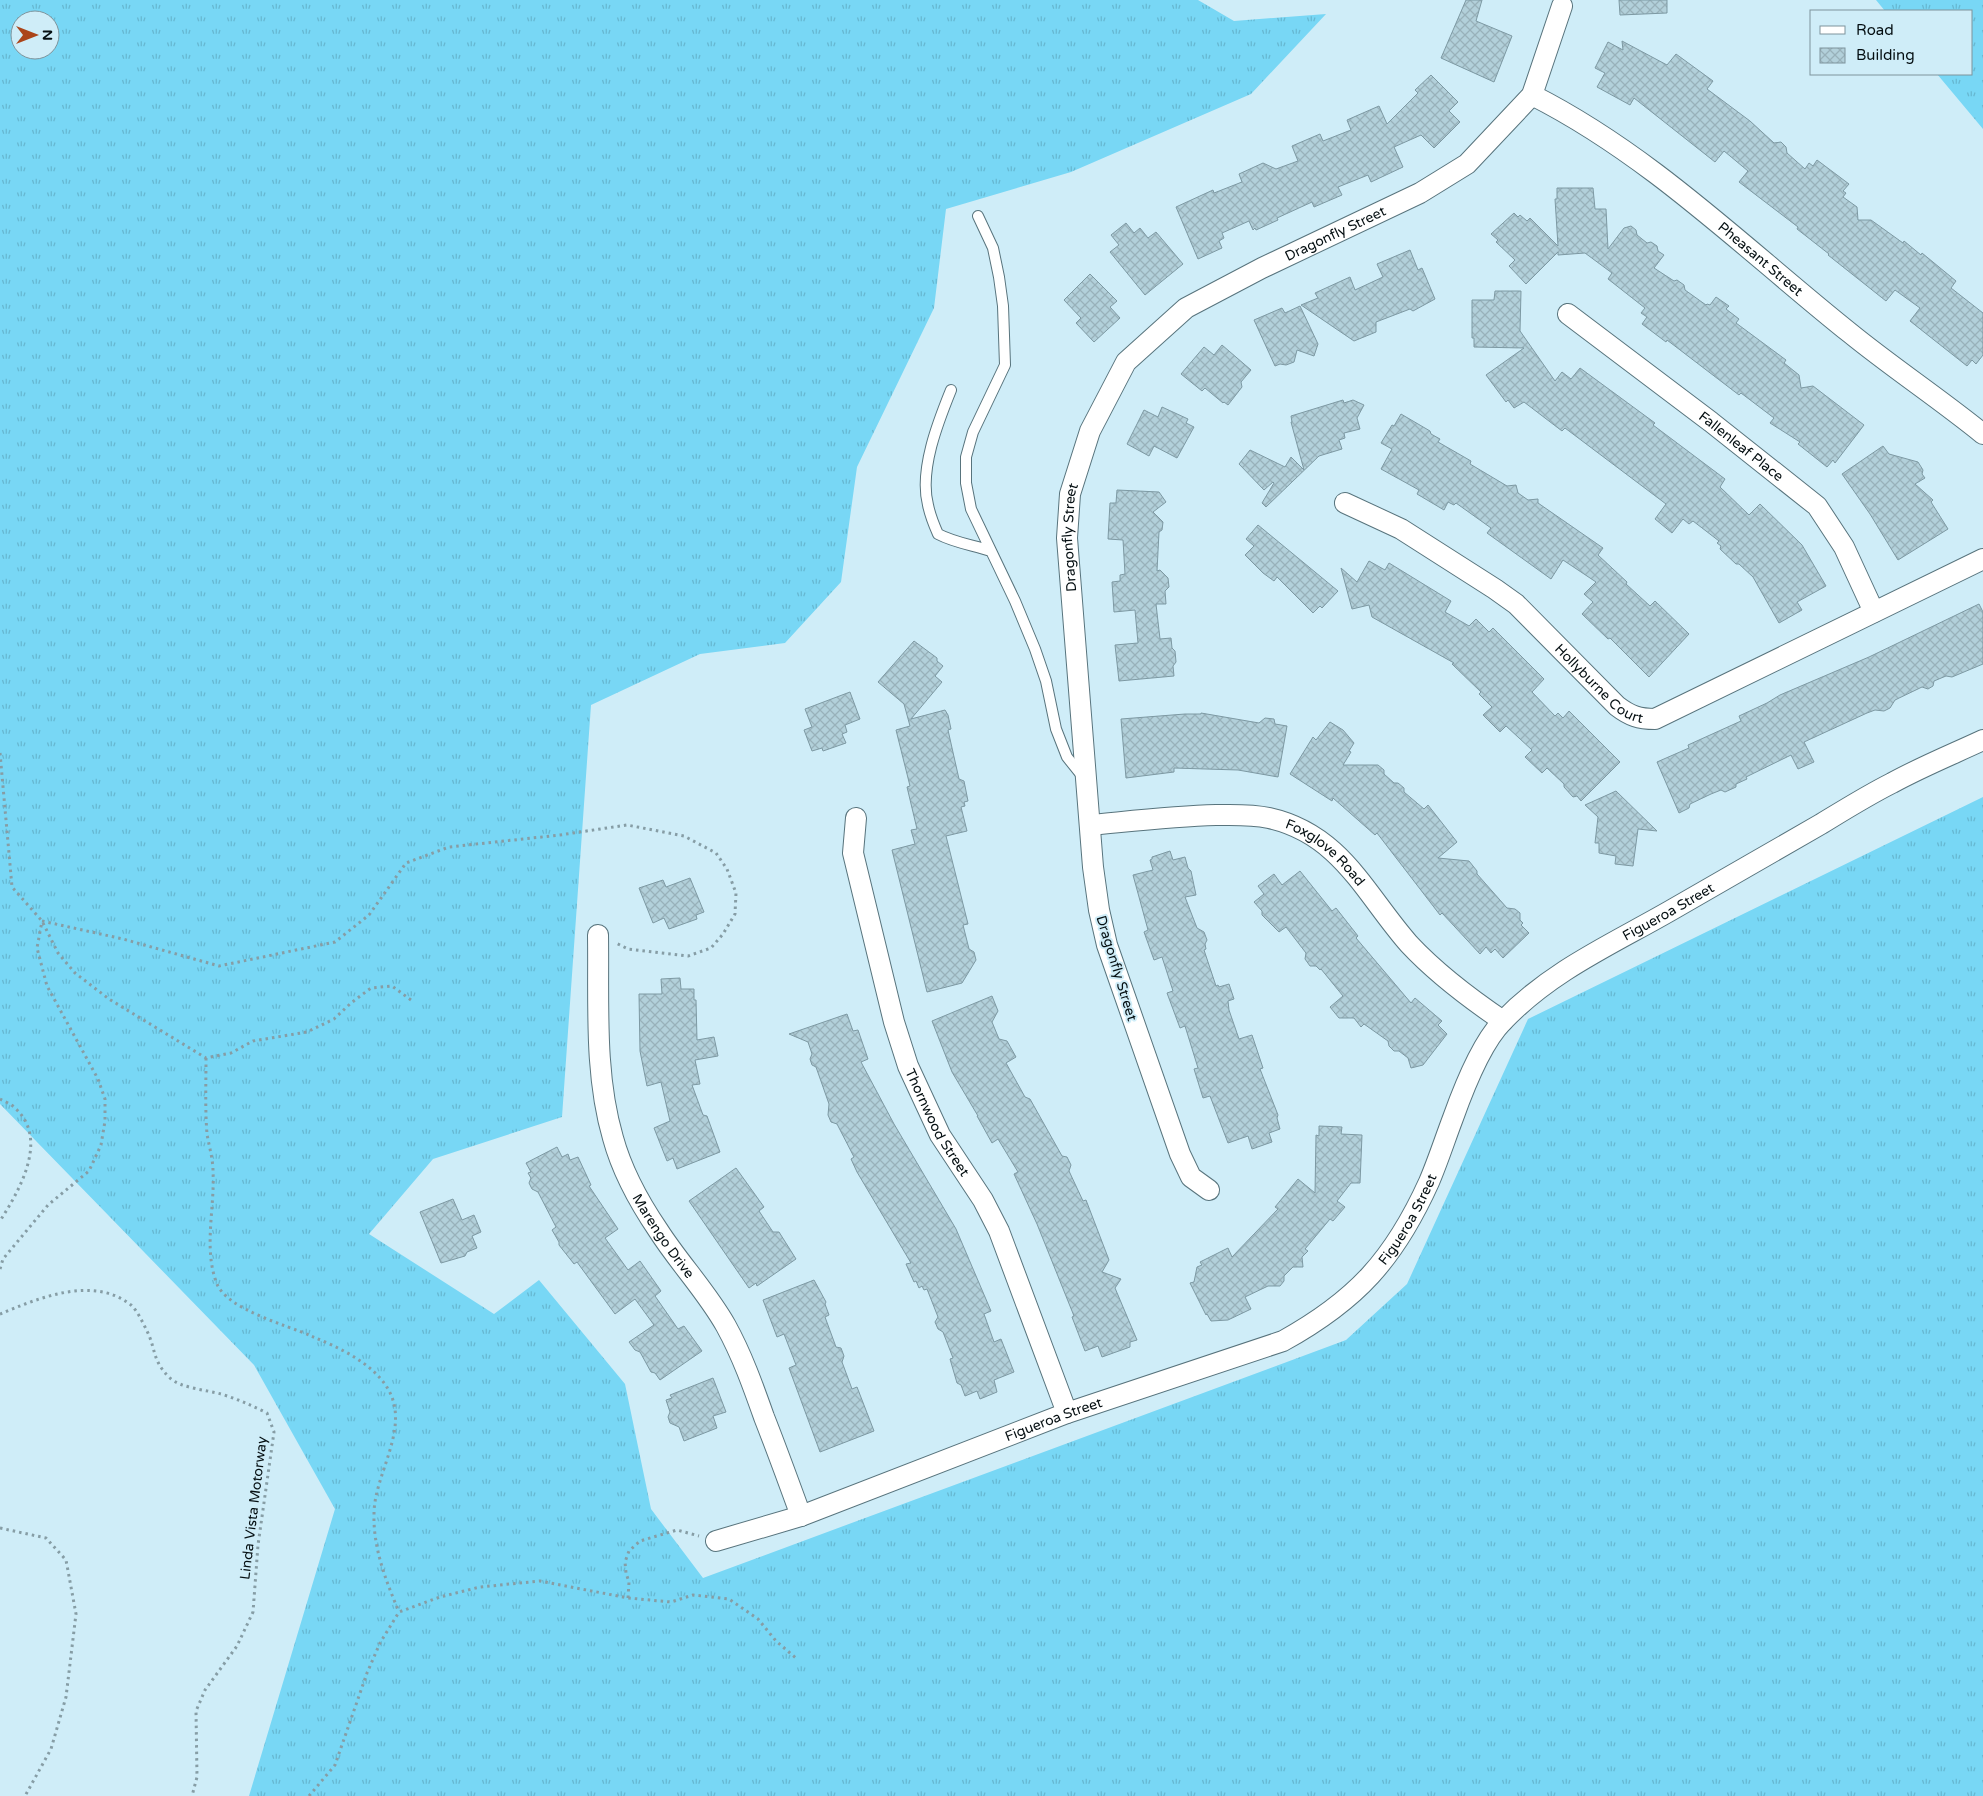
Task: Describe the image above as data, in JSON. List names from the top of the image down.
{
  "streets": {
    "street": [
      "Dragonfly Street",
      "Pheasant Street",
      "Fallenleaf Place",
      "Hollyburne Court",
      "Foxglove Road",
      "Figueroa Street",
      "Thornwood Street",
      "Marengo Drive"
    ],
    "path": ["Linda Vista Motorway"]
  },
  "crossings": [
    ["Dragonfly Street", "Pheasant Street"],
    ["Dragonfly Street", "Foxglove Road"],
    ["Fallenleaf Place", "Hollyburne Court"],
    ["Foxglove Road", "Figueroa Street"],
    ["Figueroa Street", "Thornwood Street"],
    ["Figueroa Street", "Marengo Drive"]
  ],
  "legend": ["Road", "Building"],
  "north": "right"
}
